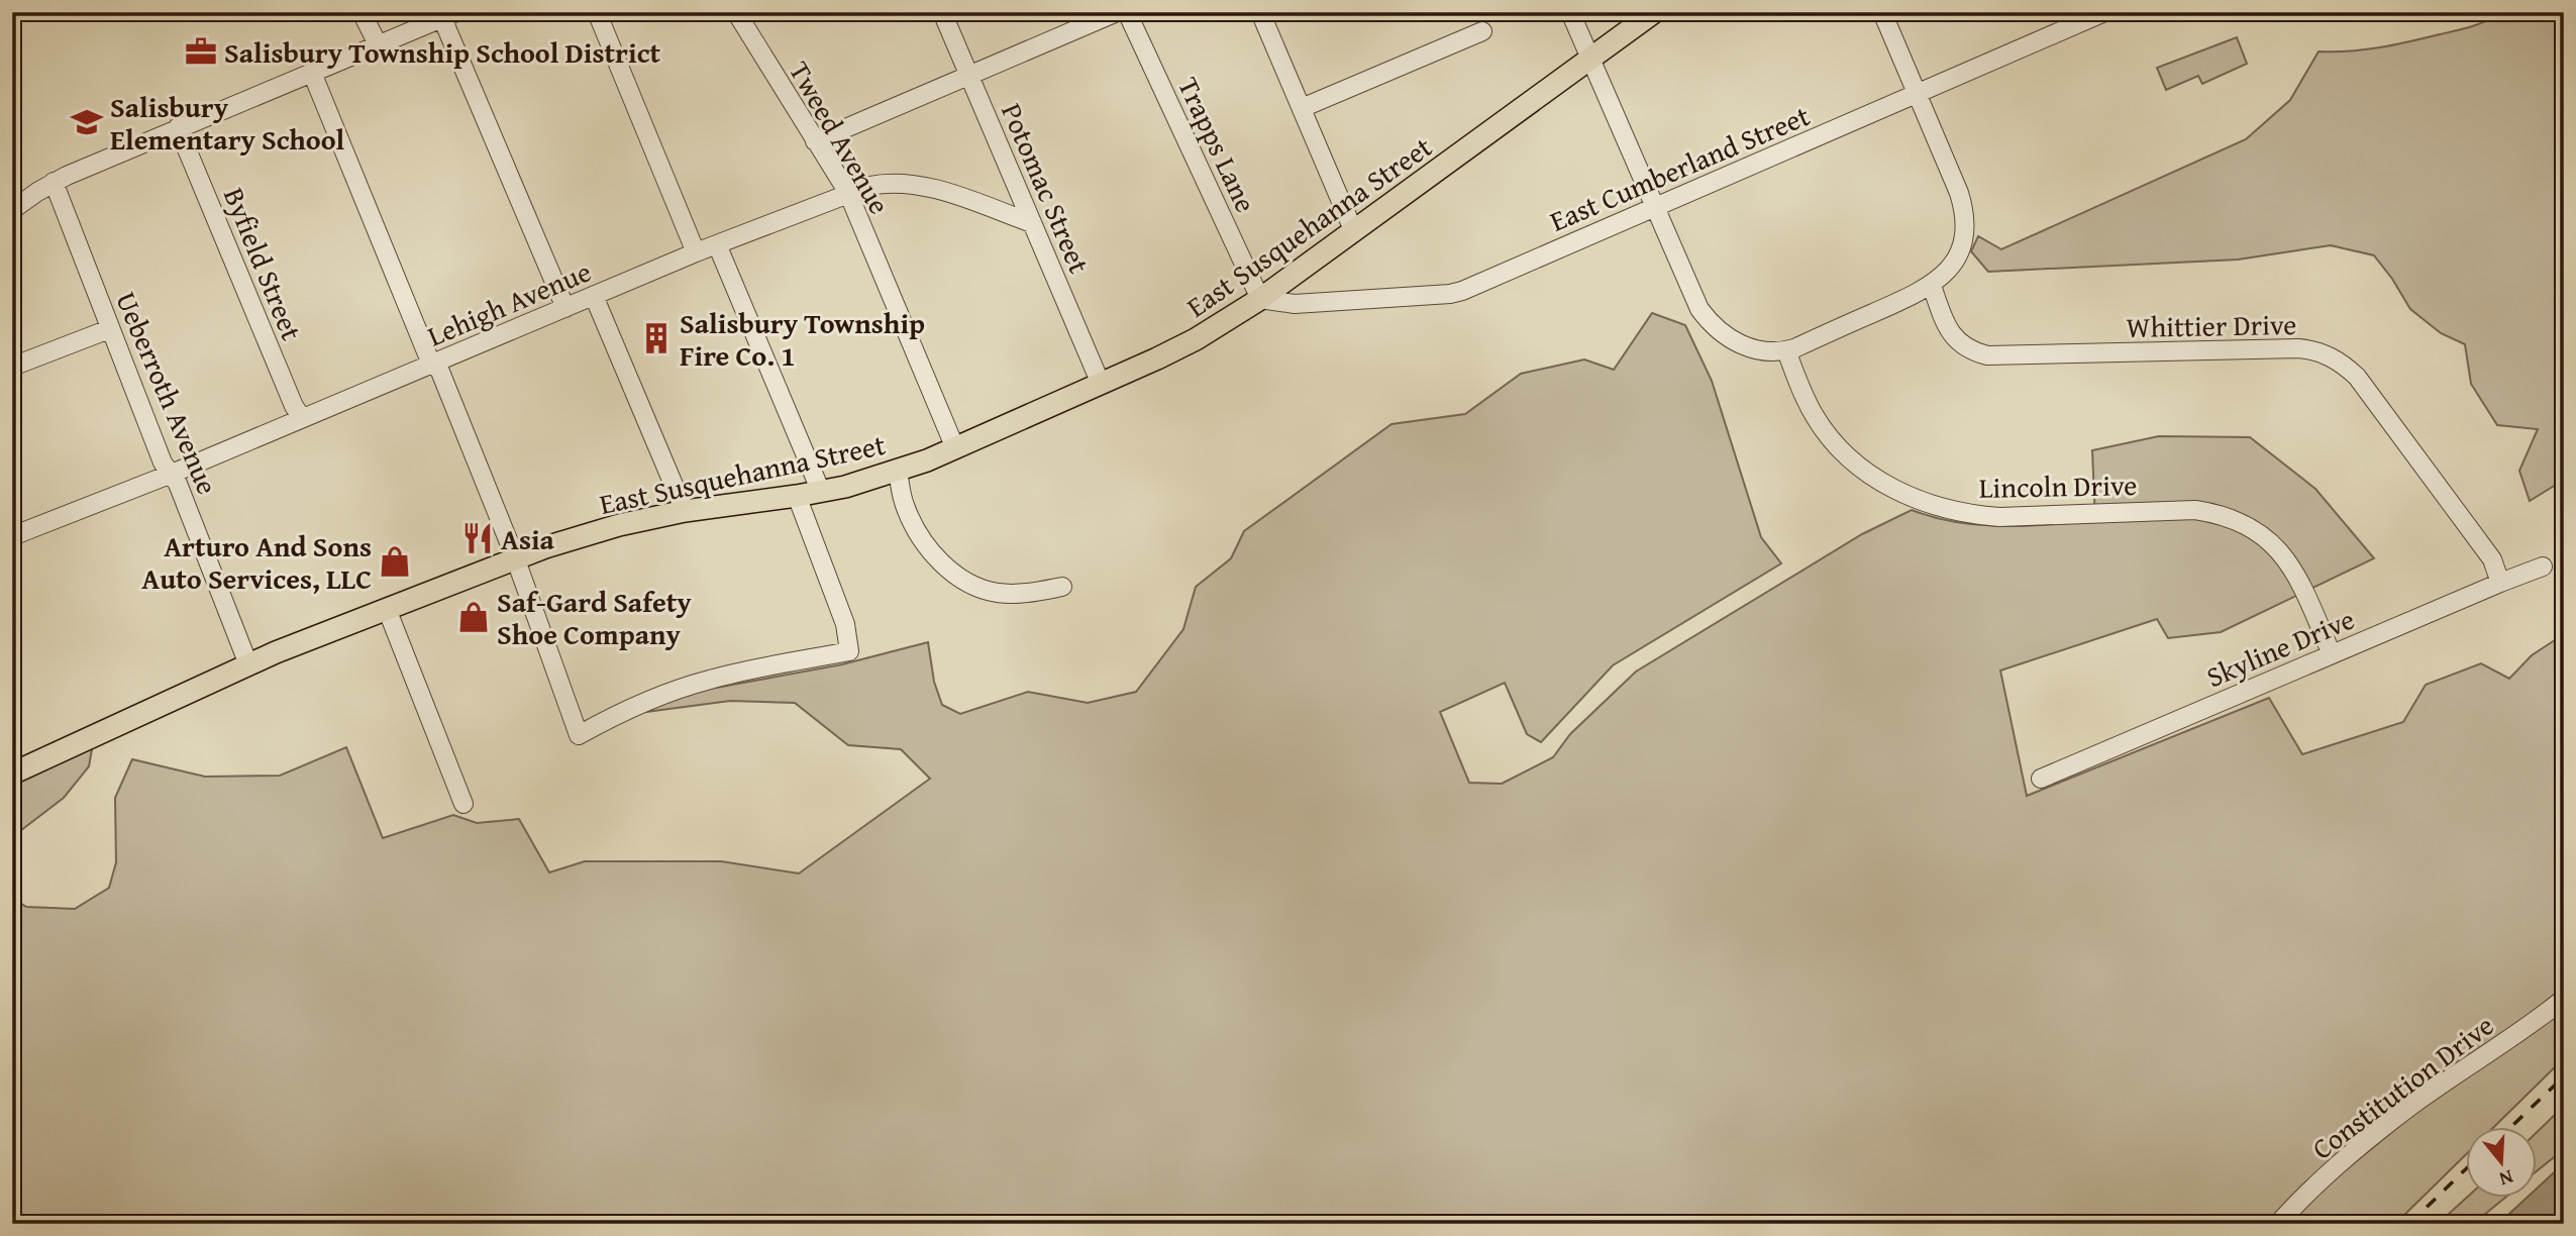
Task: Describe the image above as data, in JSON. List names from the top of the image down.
{
  "streets": {
    "main road": ["East Susquehanna Street"],
    "street": [
      "Tweed Avenue",
      "Trapps Lane",
      "East Cumberland Street",
      "Potomac Street",
      "Byfield Street",
      "Lehigh Avenue",
      "Whittier Drive",
      "Ueberroth Avenue",
      "Lincoln Drive",
      "Skyline Drive",
      "Constitution Drive"
    ]
  },
  "crossings": [
    ["Tweed Avenue", "East Susquehanna Street"],
    ["Tweed Avenue", "Lehigh Avenue"],
    ["Trapps Lane", "East Cumberland Street"],
    ["Trapps Lane", "East Susquehanna Street"],
    ["East Cumberland Street", "East Susquehanna Street"],
    ["Potomac Street", "East Susquehanna Street"],
    ["Potomac Street", "Lehigh Avenue"],
    ["East Susquehanna Street", "Ueberroth Avenue"],
    ["Byfield Street", "Lehigh Avenue"],
    ["Lehigh Avenue", "Ueberroth Avenue"],
    ["Whittier Drive", "Skyline Drive"],
    ["Lincoln Drive", "Skyline Drive"]
  ],
  "places": {
    "office": ["Salisbury Township School District"],
    "school or university": ["Salisbury Elementary School"],
    "building": ["Salisbury Township Fire Co. 1"],
    "restaurant": ["Asia"],
    "shop": ["Arturo And Sons Auto Services, LLC", "Saf-Gard Safety Shoe Company"]
  },
  "north": "bottom"
}
